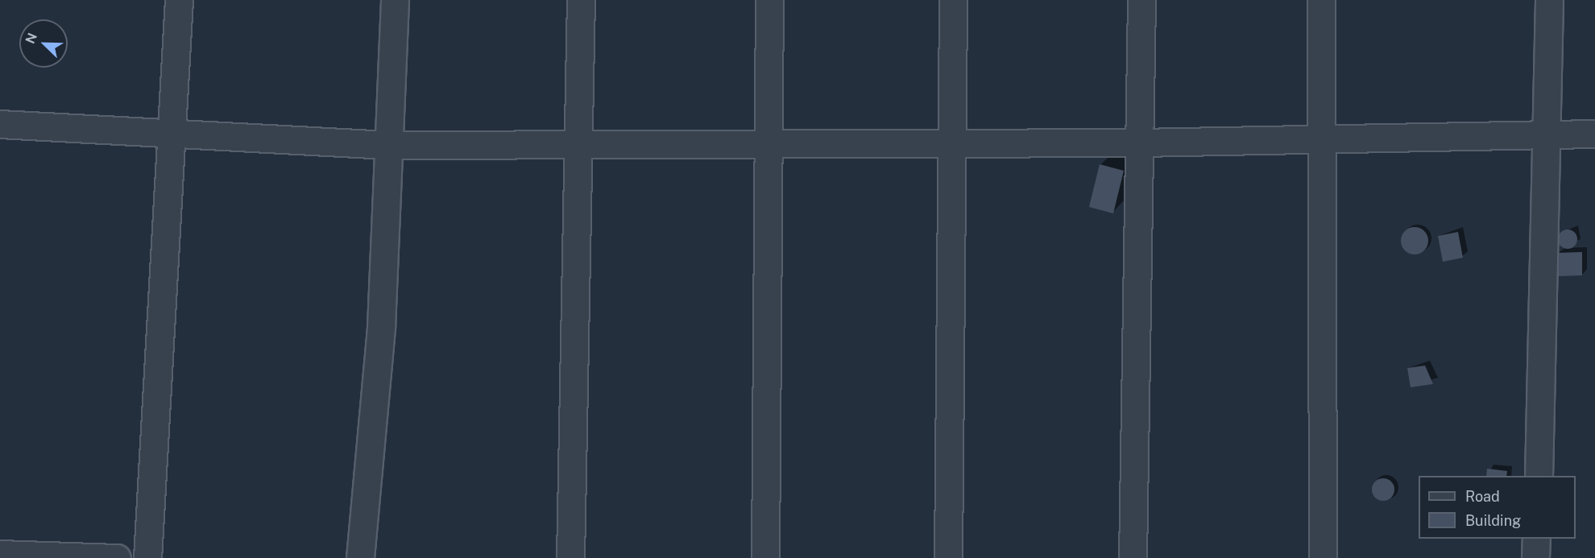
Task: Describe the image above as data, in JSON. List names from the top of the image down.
{
  "legend": ["Road", "Building"],
  "north": "top left"
}
